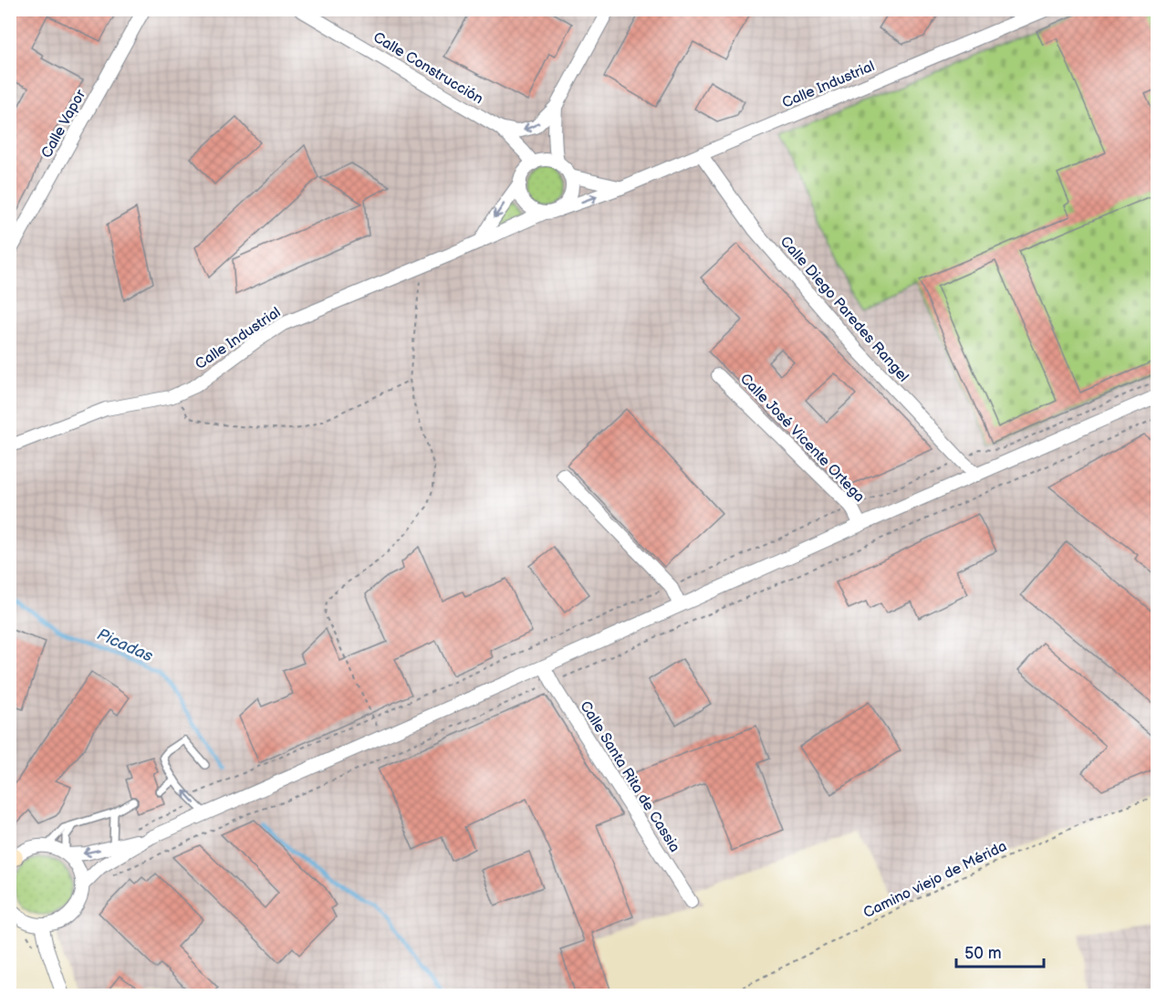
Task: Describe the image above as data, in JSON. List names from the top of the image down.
{
  "streets": {
    "street": [
      "Calle Construcción",
      "Calle Industrial",
      "Calle Vapor",
      "Calle Diego Paredes Rangel",
      "Calle José Vicente Ortega",
      "Calle Santa Rita de Cassia"
    ],
    "path": ["Camino viejo de Mérida"]
  },
  "crossings": [
    ["Calle Construcción", "Calle Industrial"],
    ["Calle Industrial", "Calle Diego Paredes Rangel"]
  ],
  "water": ["Picadas"],
  "scale_bar": "50 m"
}
